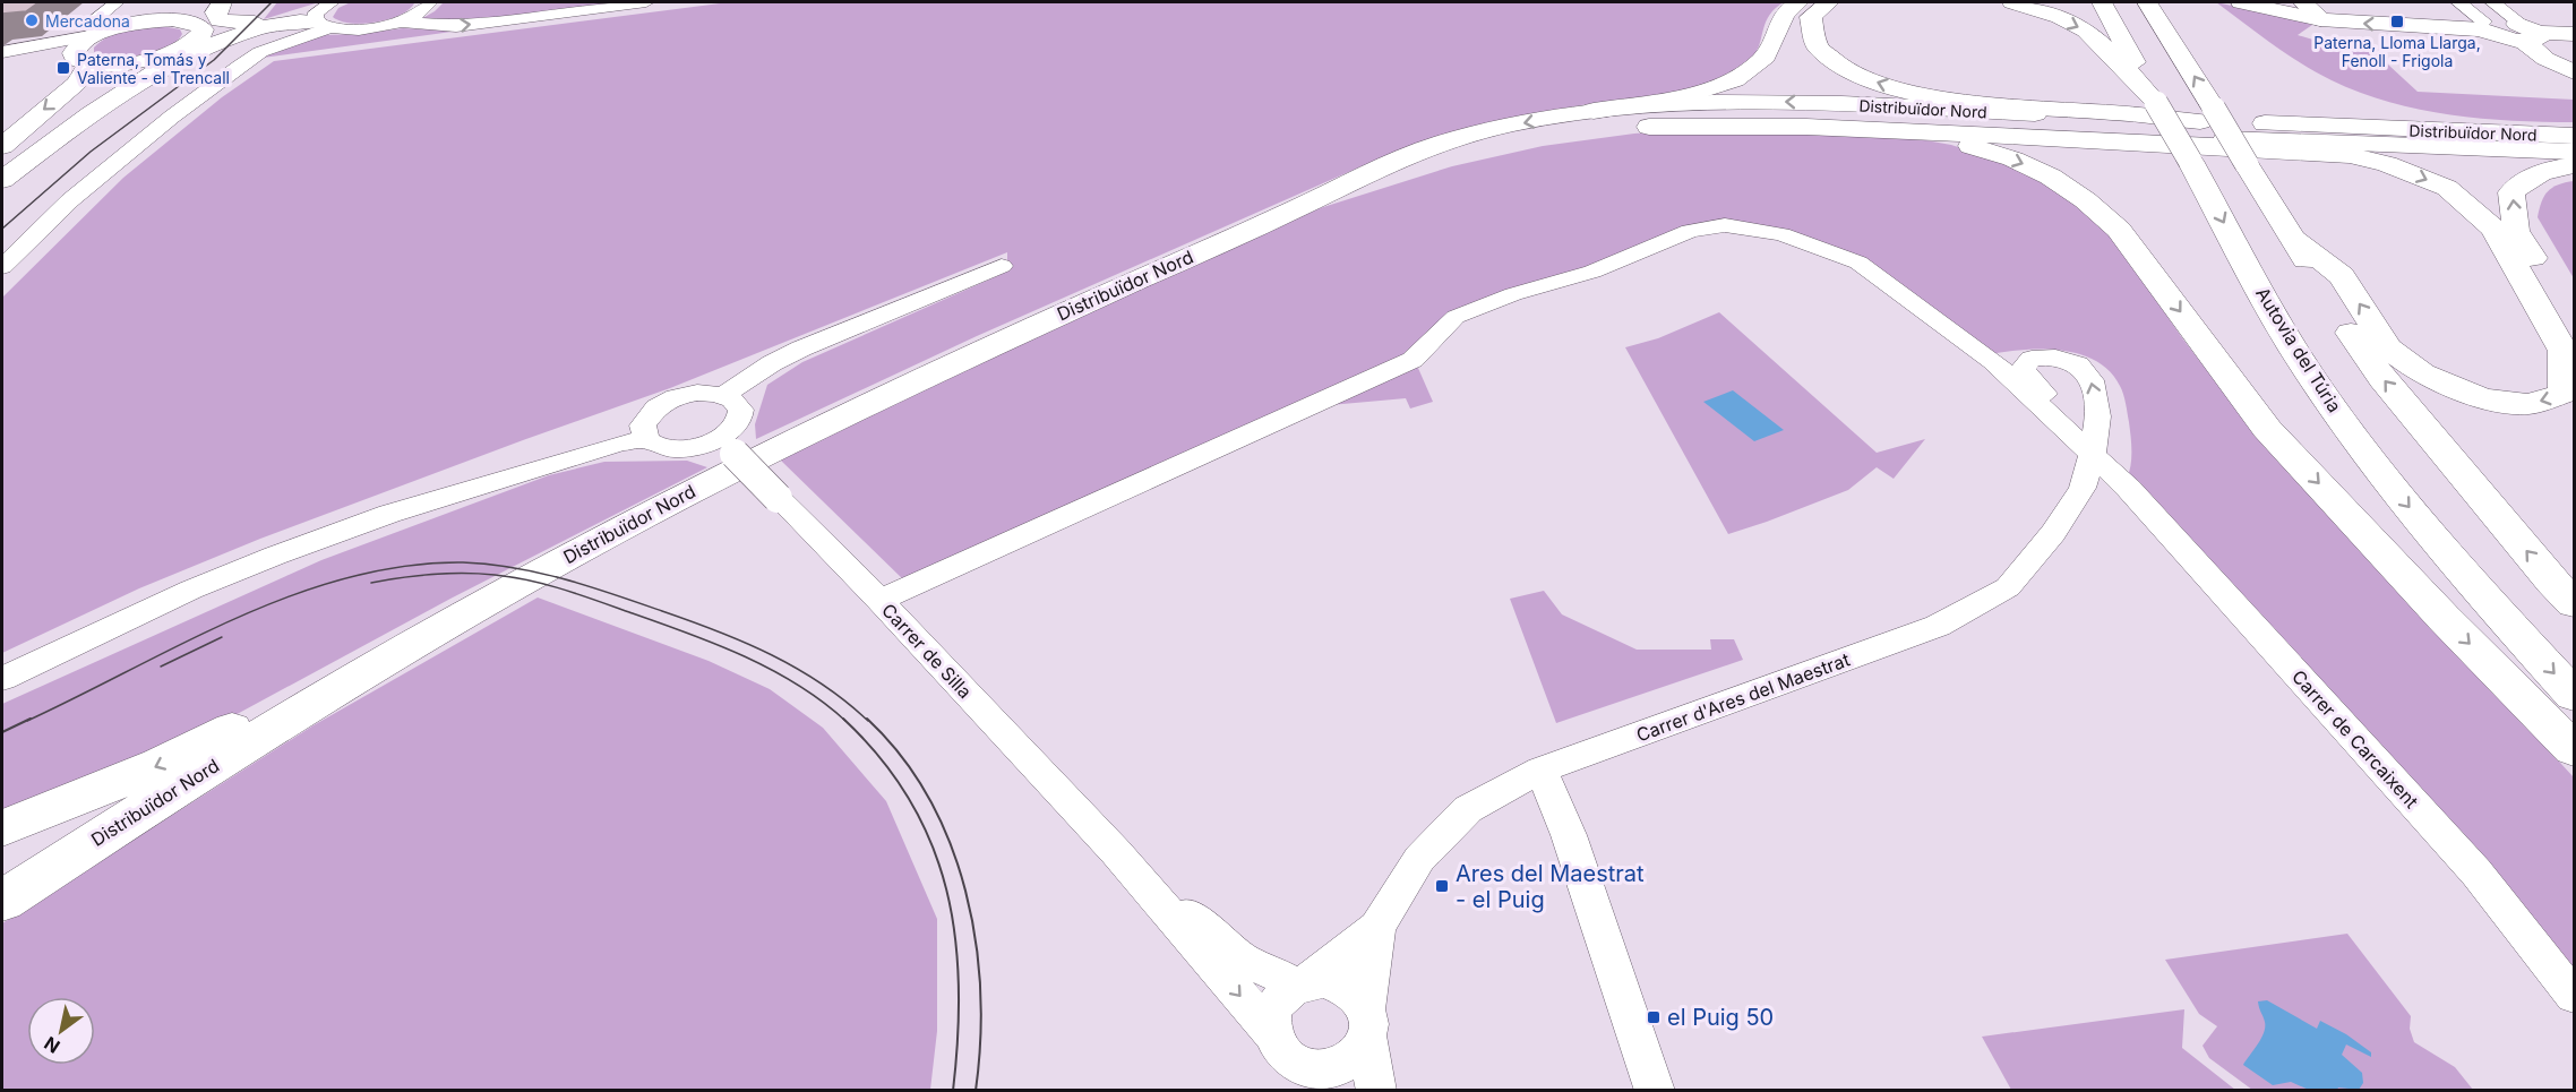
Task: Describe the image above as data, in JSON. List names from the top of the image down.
{
  "streets": {
    "main road": ["Distribuïdor Nord", "Autovia del Túria"],
    "street": ["Carrer de Silla", "Carrer d'Ares del Maestrat", "Carrer de Carcaixent"]
  },
  "crossings": [
    ["Carrer de Silla", "Carrer d'Ares del Maestrat"],
    ["Carrer de Silla", "Carrer de Carcaixent"],
    ["Carrer d'Ares del Maestrat", "Carrer de Carcaixent"]
  ],
  "places": {
    "other": ["Mercadona"],
    "transit": [
      "Paterna, Lloma Llarga, Fenoll - Frigola",
      "Paterna, Tomás y Valiente - el Trencall",
      "Ares del Maestrat - el Puig",
      "el Puig 50"
    ]
  },
  "north": "bottom left"
}
